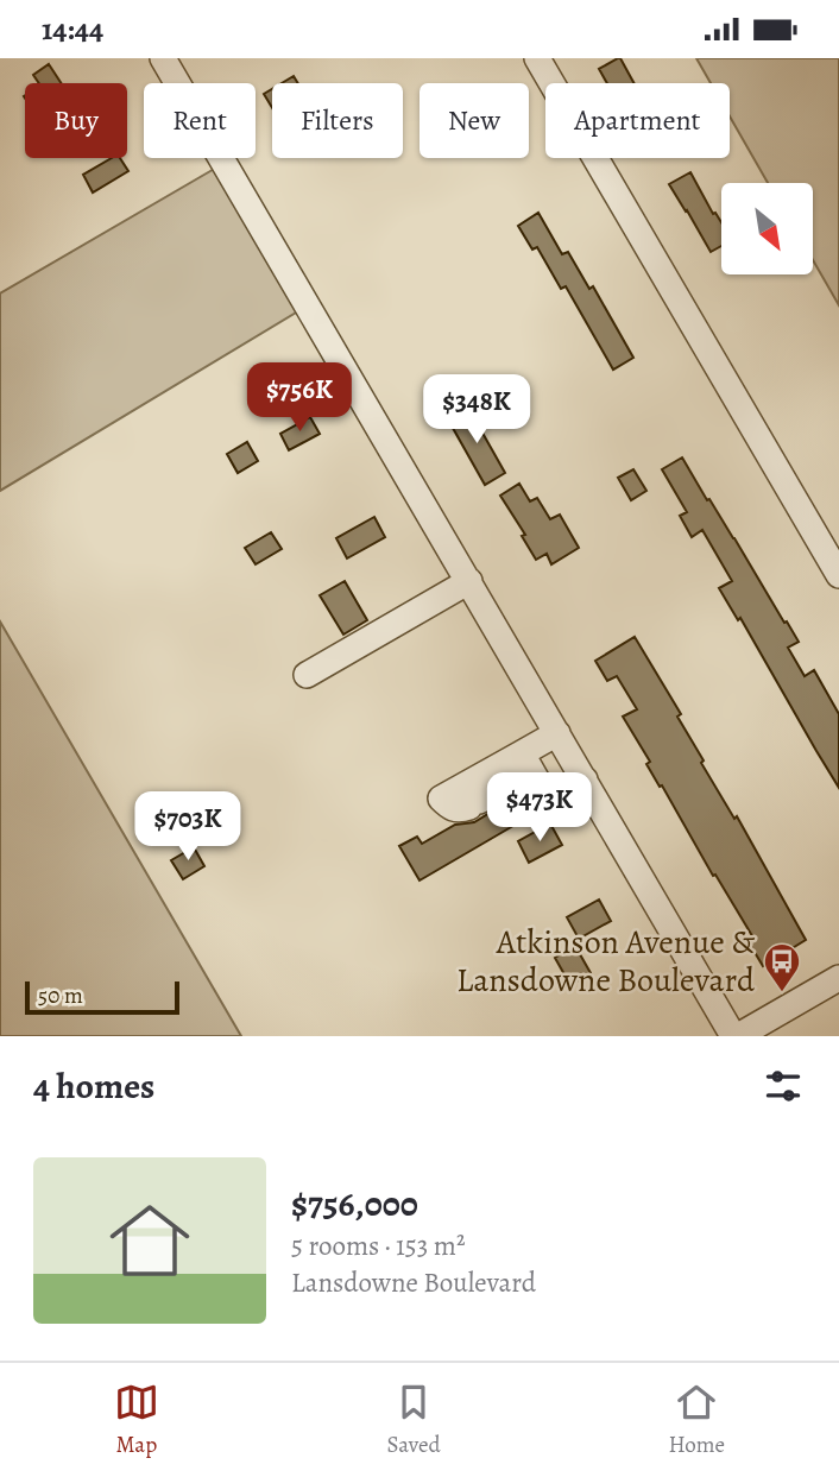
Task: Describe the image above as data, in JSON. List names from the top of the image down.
{
  "places": {
    "bus stop": ["Atkinson Avenue & Lansdowne Boulevard"]
  },
  "scale_bar": "50 m",
  "north": "bottom right",
  "page": {
    "status": "14:44",
    "chip": [
      "Buy",
      "Rent",
      "Filters",
      "New",
      "Apartment"
    ],
    "price": [
      "$756K",
      "$348K",
      "$473K",
      "$703K"
    ],
    "scale": "50 m",
    "heading": "4 homes",
    "list": [
      {
        "name": "$756,000",
        "note": "5 rooms · 153 m² · Lansdowne Boulevard"
      }
    ],
    "tabs": ["Map", "Saved", "Home"]
  }
}
